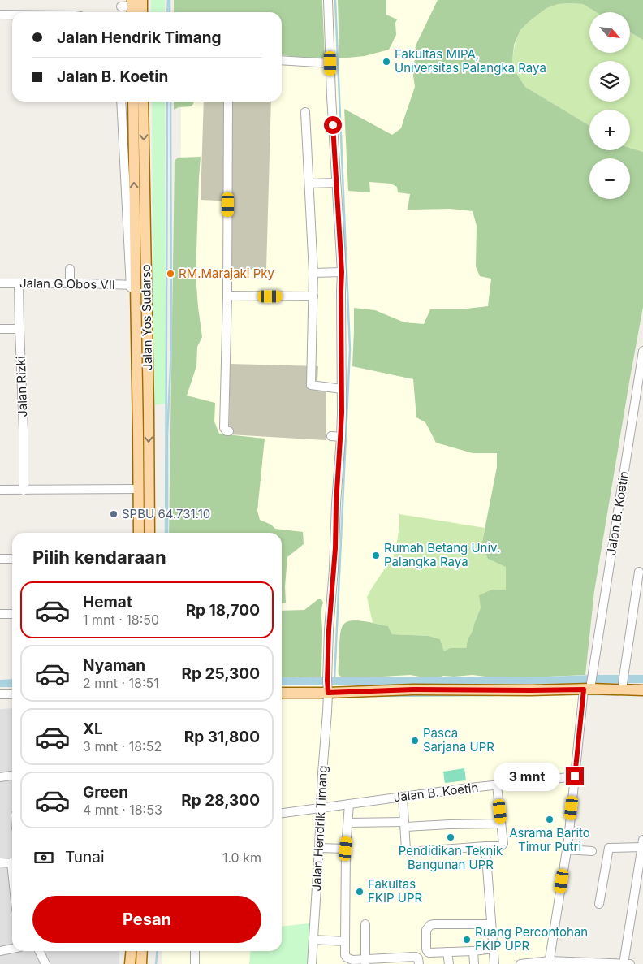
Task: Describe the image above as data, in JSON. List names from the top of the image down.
{
  "streets": {
    "main road": ["Jalan Yos Sudarso"],
    "street": [
      "Jalan G Obos VII",
      "Jalan Rizki",
      "Jalan B. Koetin",
      "Jalan Hendrik Timang"
    ]
  },
  "crossings": [
    ["Jalan G Obos VII", "Jalan Yos Sudarso"],
    ["Jalan G Obos VII", "Jalan Rizki"],
    ["Jalan B. Koetin", "Jalan Hendrik Timang"]
  ],
  "places": [
    "Fakultas MIPA, Universitas Palangka Raya",
    "RM.Marajaki Pky",
    "SPBU 64.731.10",
    "Rumah Betang Univ. Palangka Raya",
    "Pasca Sarjana UPR",
    "Asrama Barito Timur Putri",
    "Pendidikan Teknik Bangunan UPR",
    "Fakultas FKIP UPR",
    "Ruang Percontohan FKIP UPR"
  ],
  "north": "bottom right",
  "page": {
    "map_buttons": ["+", "−"],
    "banner": ["Jalan Hendrik Timang", "Jalan B. Koetin"],
    "heading": "Pilih kendaraan",
    "list": [
      {
        "name": "Hemat",
        "note": "1 mnt · 18:50",
        "value": "Rp 18,700"
      },
      {
        "name": "Nyaman",
        "note": "2 mnt · 18:51",
        "value": "Rp 25,300"
      },
      {
        "name": "XL",
        "note": "3 mnt · 18:52",
        "value": "Rp 31,800"
      },
      {
        "name": "Green",
        "note": "4 mnt · 18:53",
        "value": "Rp 28,300"
      }
    ],
    "bubble": "3 mnt",
    "pay": ["Tunai", "1.0 km"],
    "buttons": "Pesan"
  }
}
